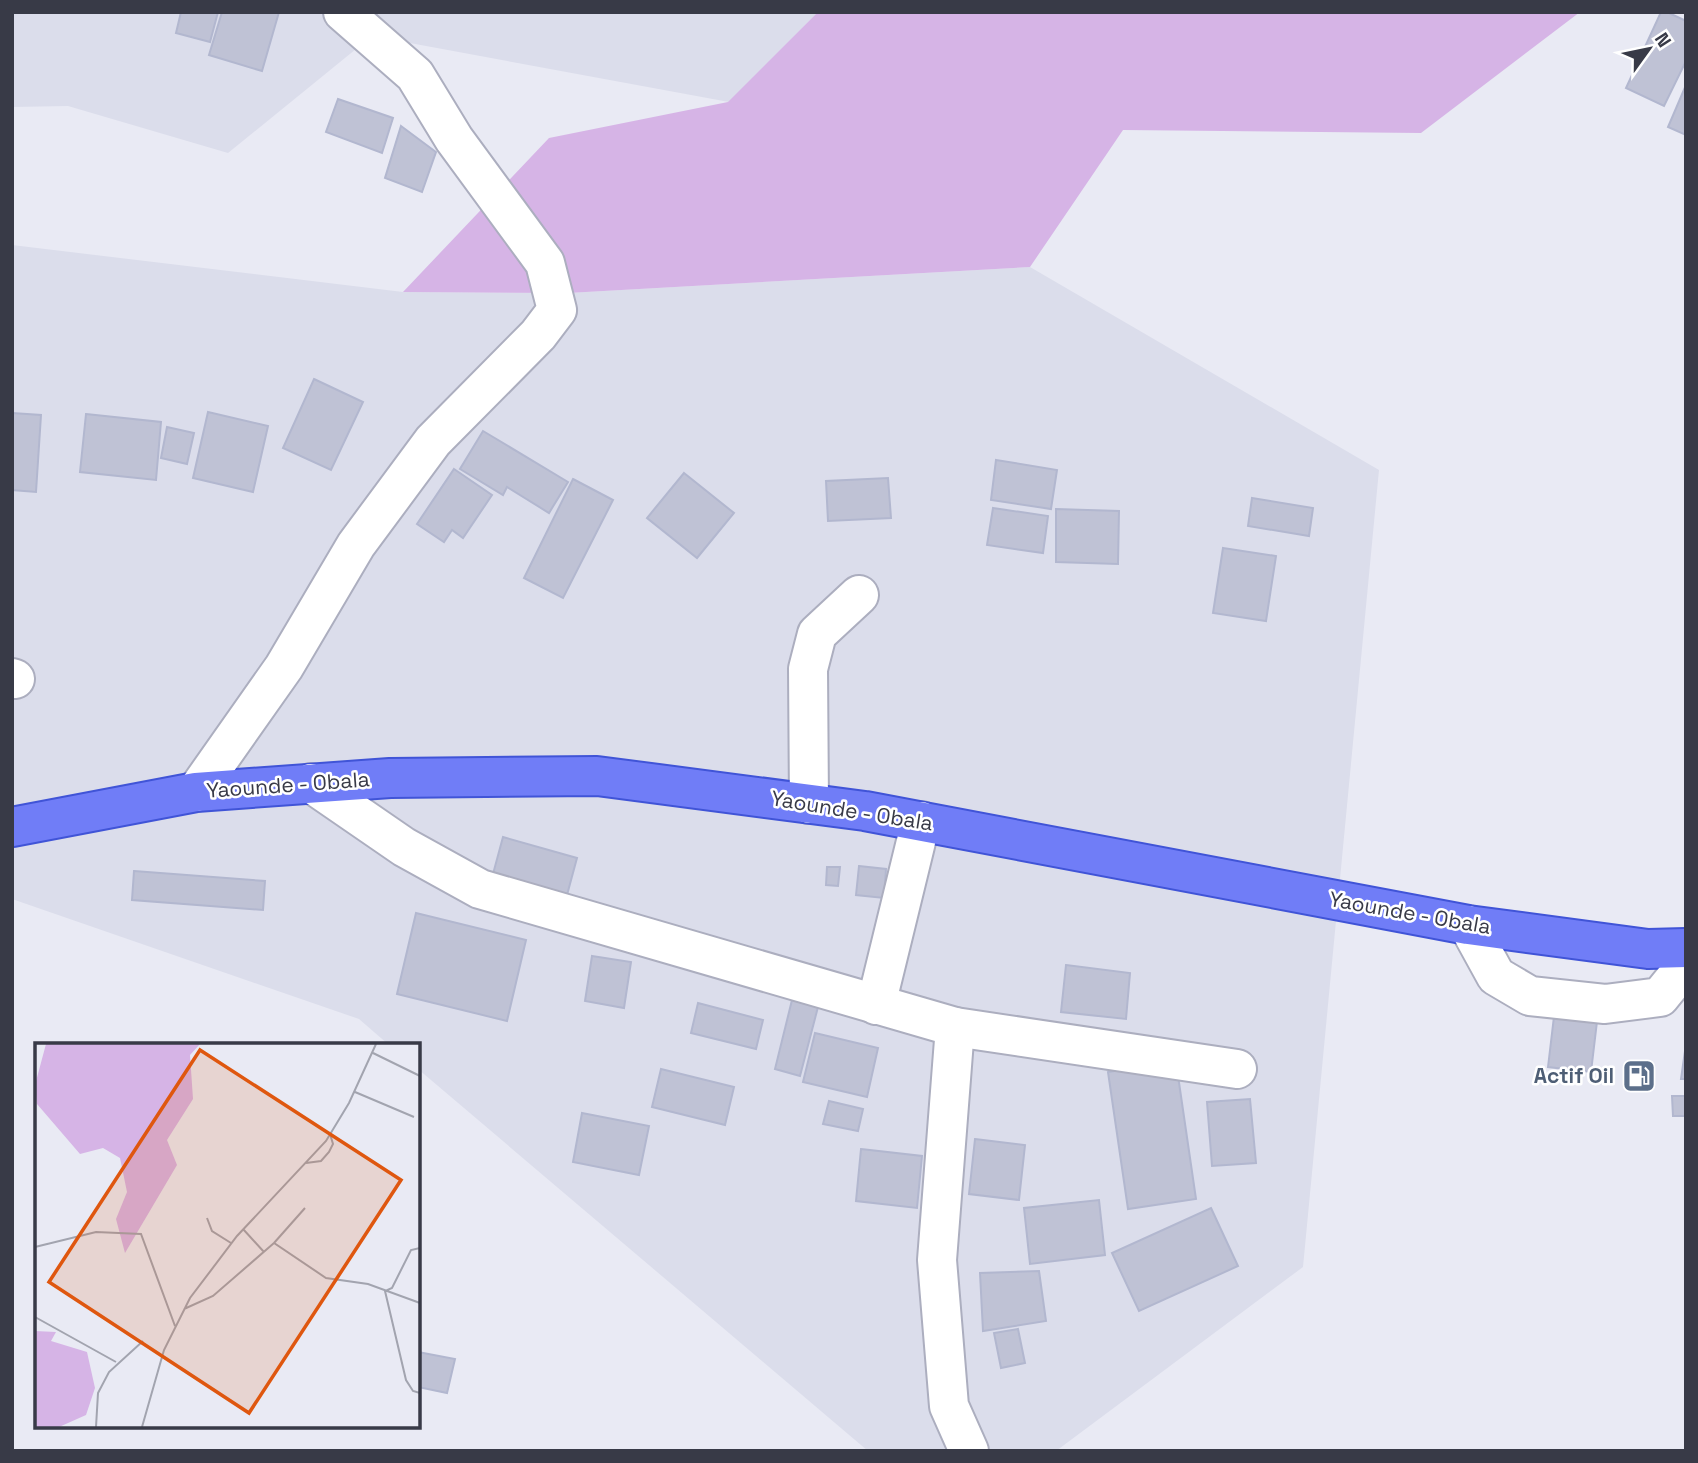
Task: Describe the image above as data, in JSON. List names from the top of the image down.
{
  "streets": {
    "highway": ["Yaounde - Obala"]
  },
  "places": {
    "fuel station": ["Actif Oil"]
  },
  "north": "top right"
}
